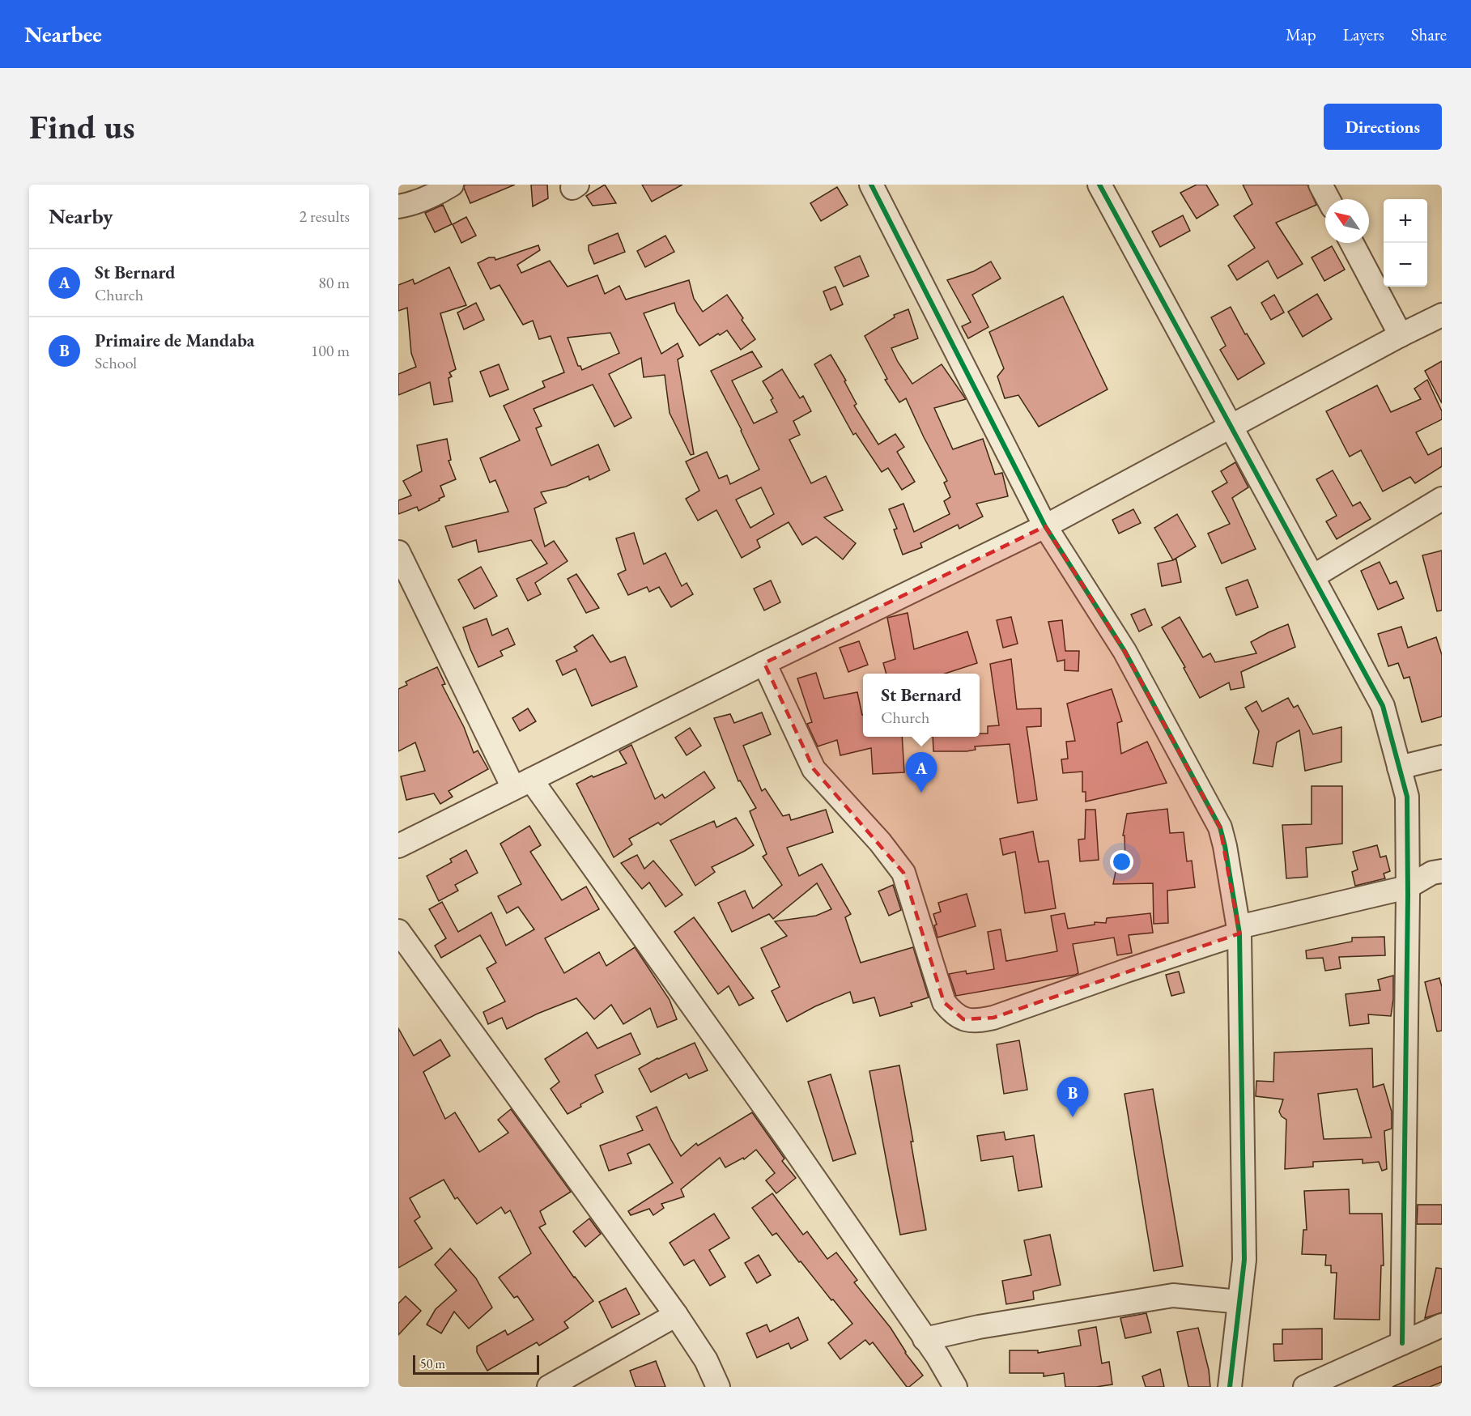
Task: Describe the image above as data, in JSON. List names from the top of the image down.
{
  "scale_bar": "50 m",
  "north": "top left",
  "page": {
    "header": "Nearbee",
    "nav": ["Map", "Layers", "Share"],
    "buttons": "Directions",
    "title": "Find us",
    "heading": ["Nearby", "2 results"],
    "map_buttons": ["+", "−"],
    "list": [
      {
        "mark": "A",
        "name": "St Bernard",
        "note": "Church",
        "value": "80 m"
      },
      {
        "mark": "B",
        "name": "Primaire de Mandaba",
        "note": "School",
        "value": "100 m"
      }
    ],
    "popup": ["St Bernard", "Church"],
    "pins": ["A", "B"],
    "scale": "50 m"
  }
}
